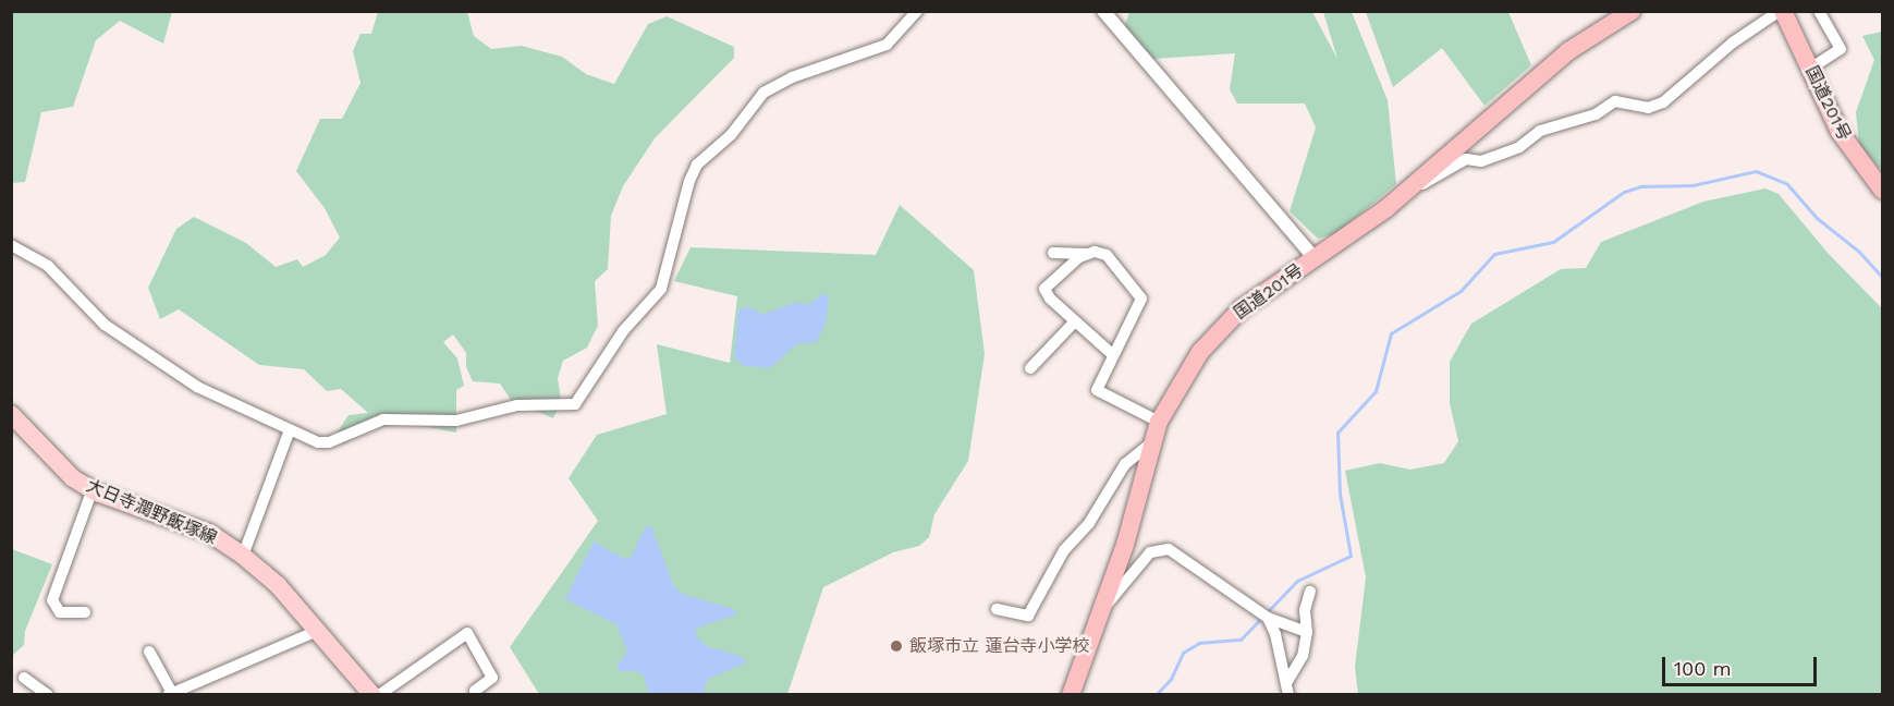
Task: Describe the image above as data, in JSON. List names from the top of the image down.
{
  "streets": {
    "highway": ["国道201号"],
    "main road": ["大日寺潤野飯塚線"]
  },
  "places": ["飯塚市立 蓮台寺小学校"],
  "scale_bar": "100 m"
}
